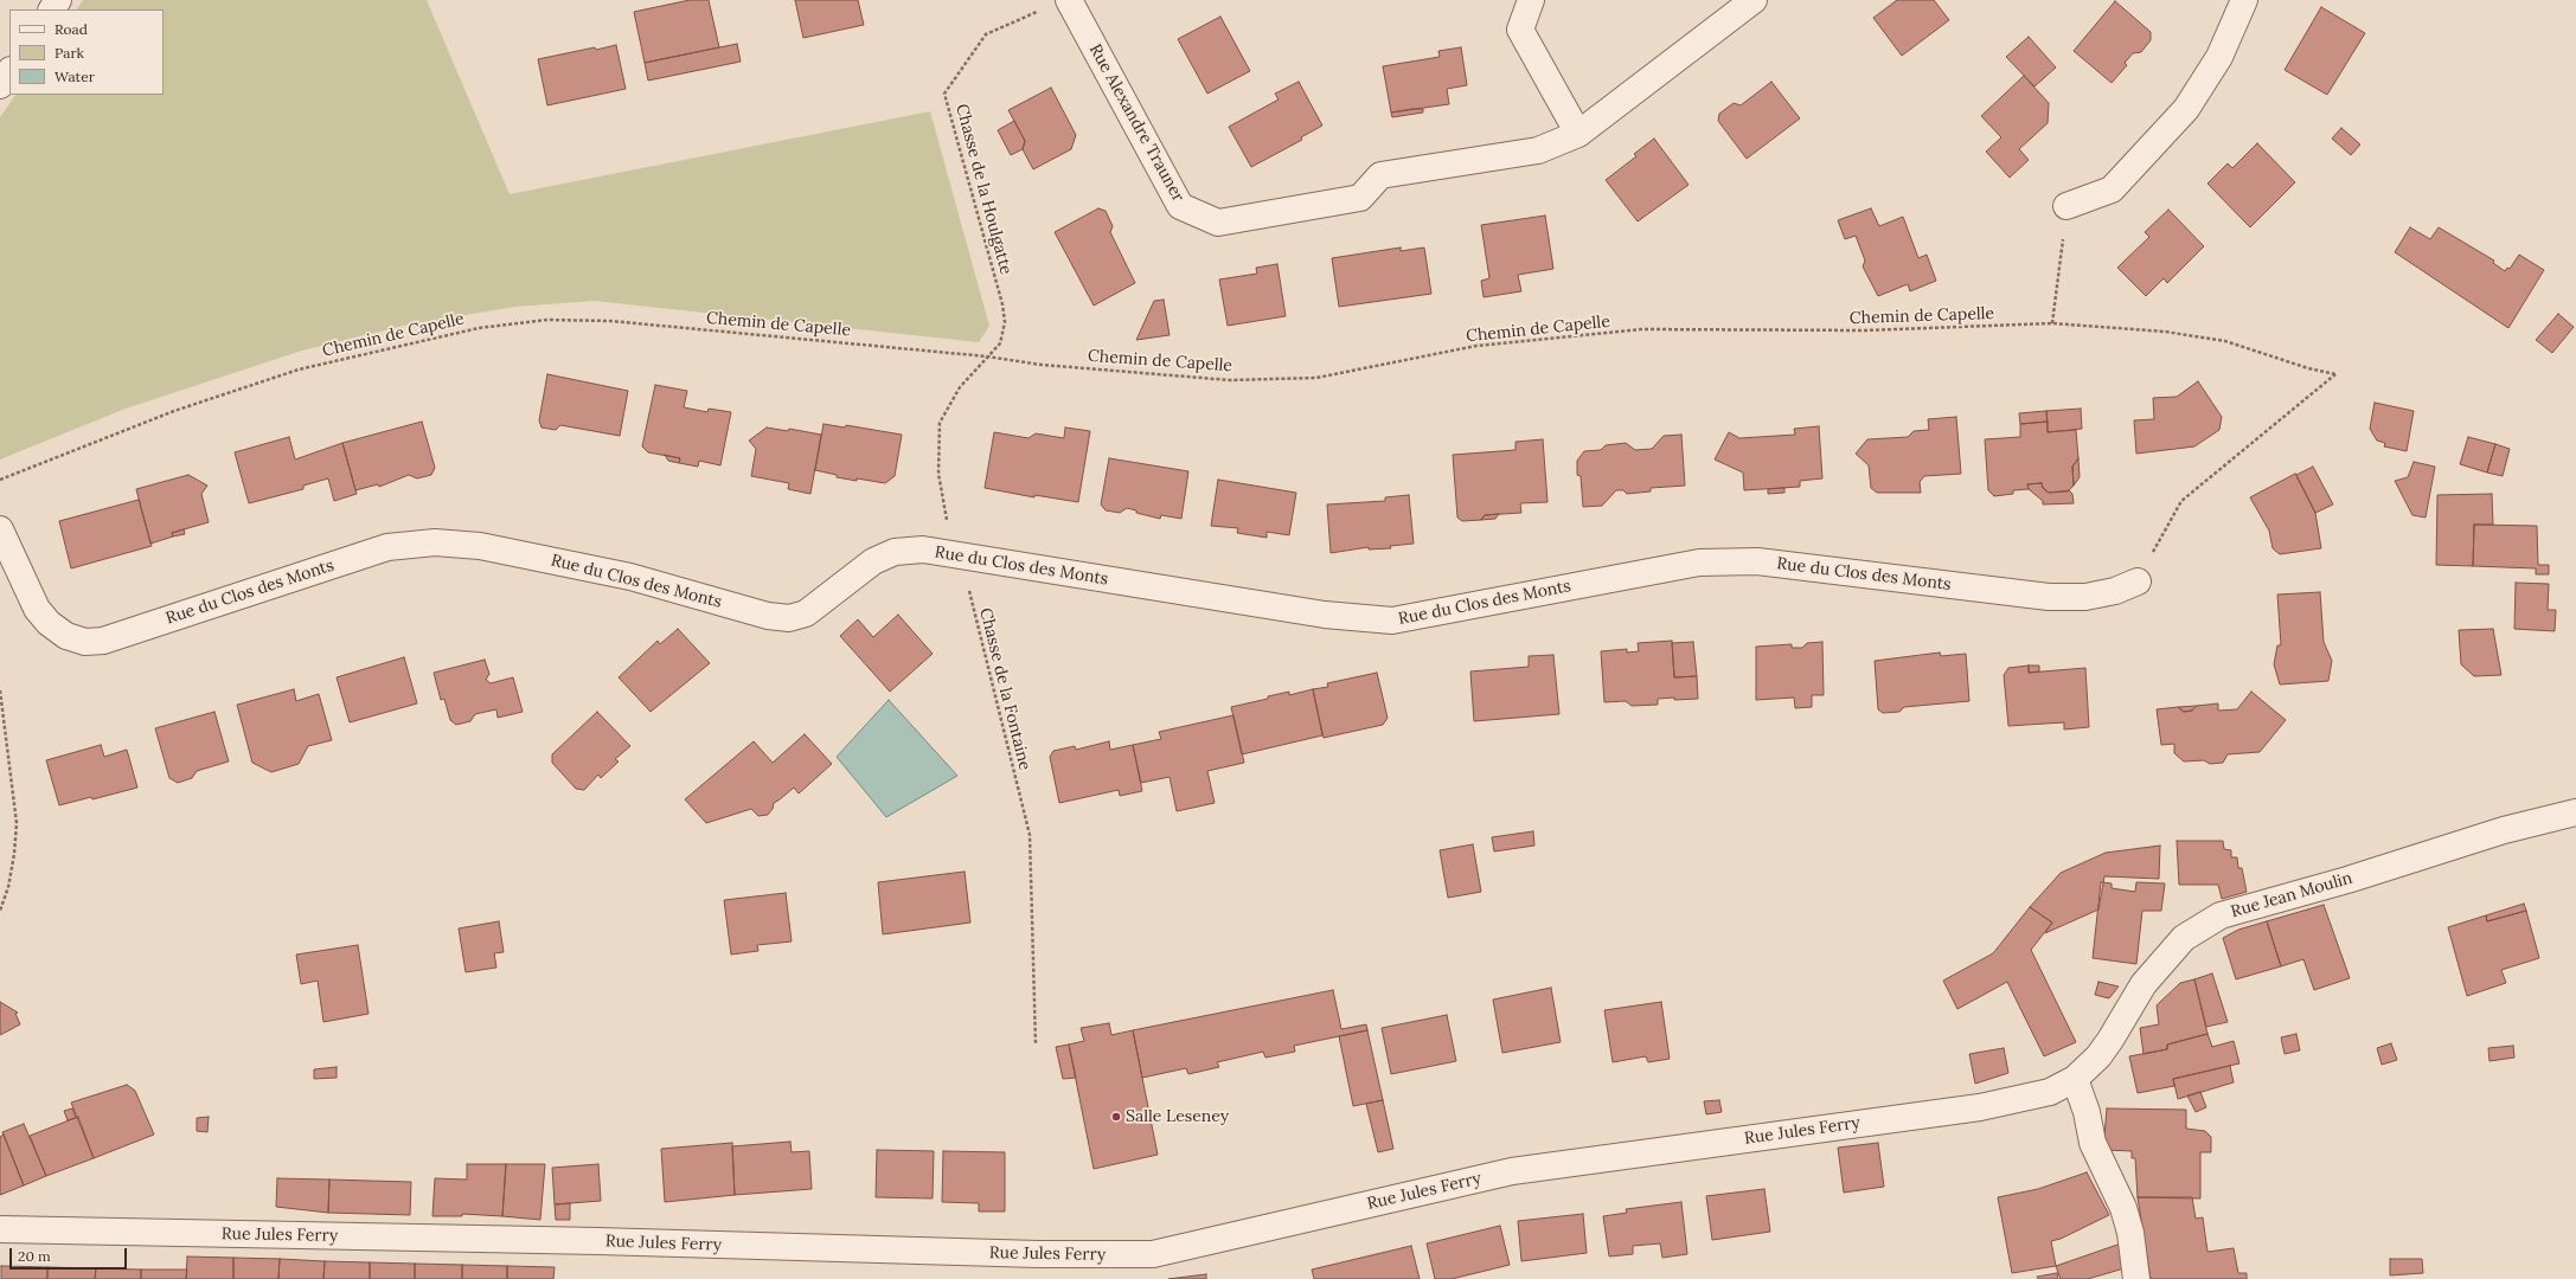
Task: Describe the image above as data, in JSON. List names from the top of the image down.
{
  "streets": {
    "street": [
      "Rue Alexandre Trauner",
      "Rue du Clos des Monts",
      "Rue Jean Moulin",
      "Rue Jules Ferry"
    ],
    "path": ["Chasse de la Houlgatte", "Chemin de Capelle", "Chasse de la Fontaine"]
  },
  "crossings": [
    ["Chasse de la Houlgatte", "Chemin de Capelle"],
    ["Chasse de la Houlgatte", "Chasse de la Fontaine"],
    ["Chemin de Capelle", "Rue du Clos des Monts"],
    ["Chemin de Capelle", "Chasse de la Fontaine"],
    ["Rue du Clos des Monts", "Chasse de la Fontaine"],
    ["Rue Jean Moulin", "Rue Jules Ferry"]
  ],
  "places": ["Salle Leseney"],
  "legend": ["Road", "Park", "Water"],
  "scale_bar": "20 m"
}
